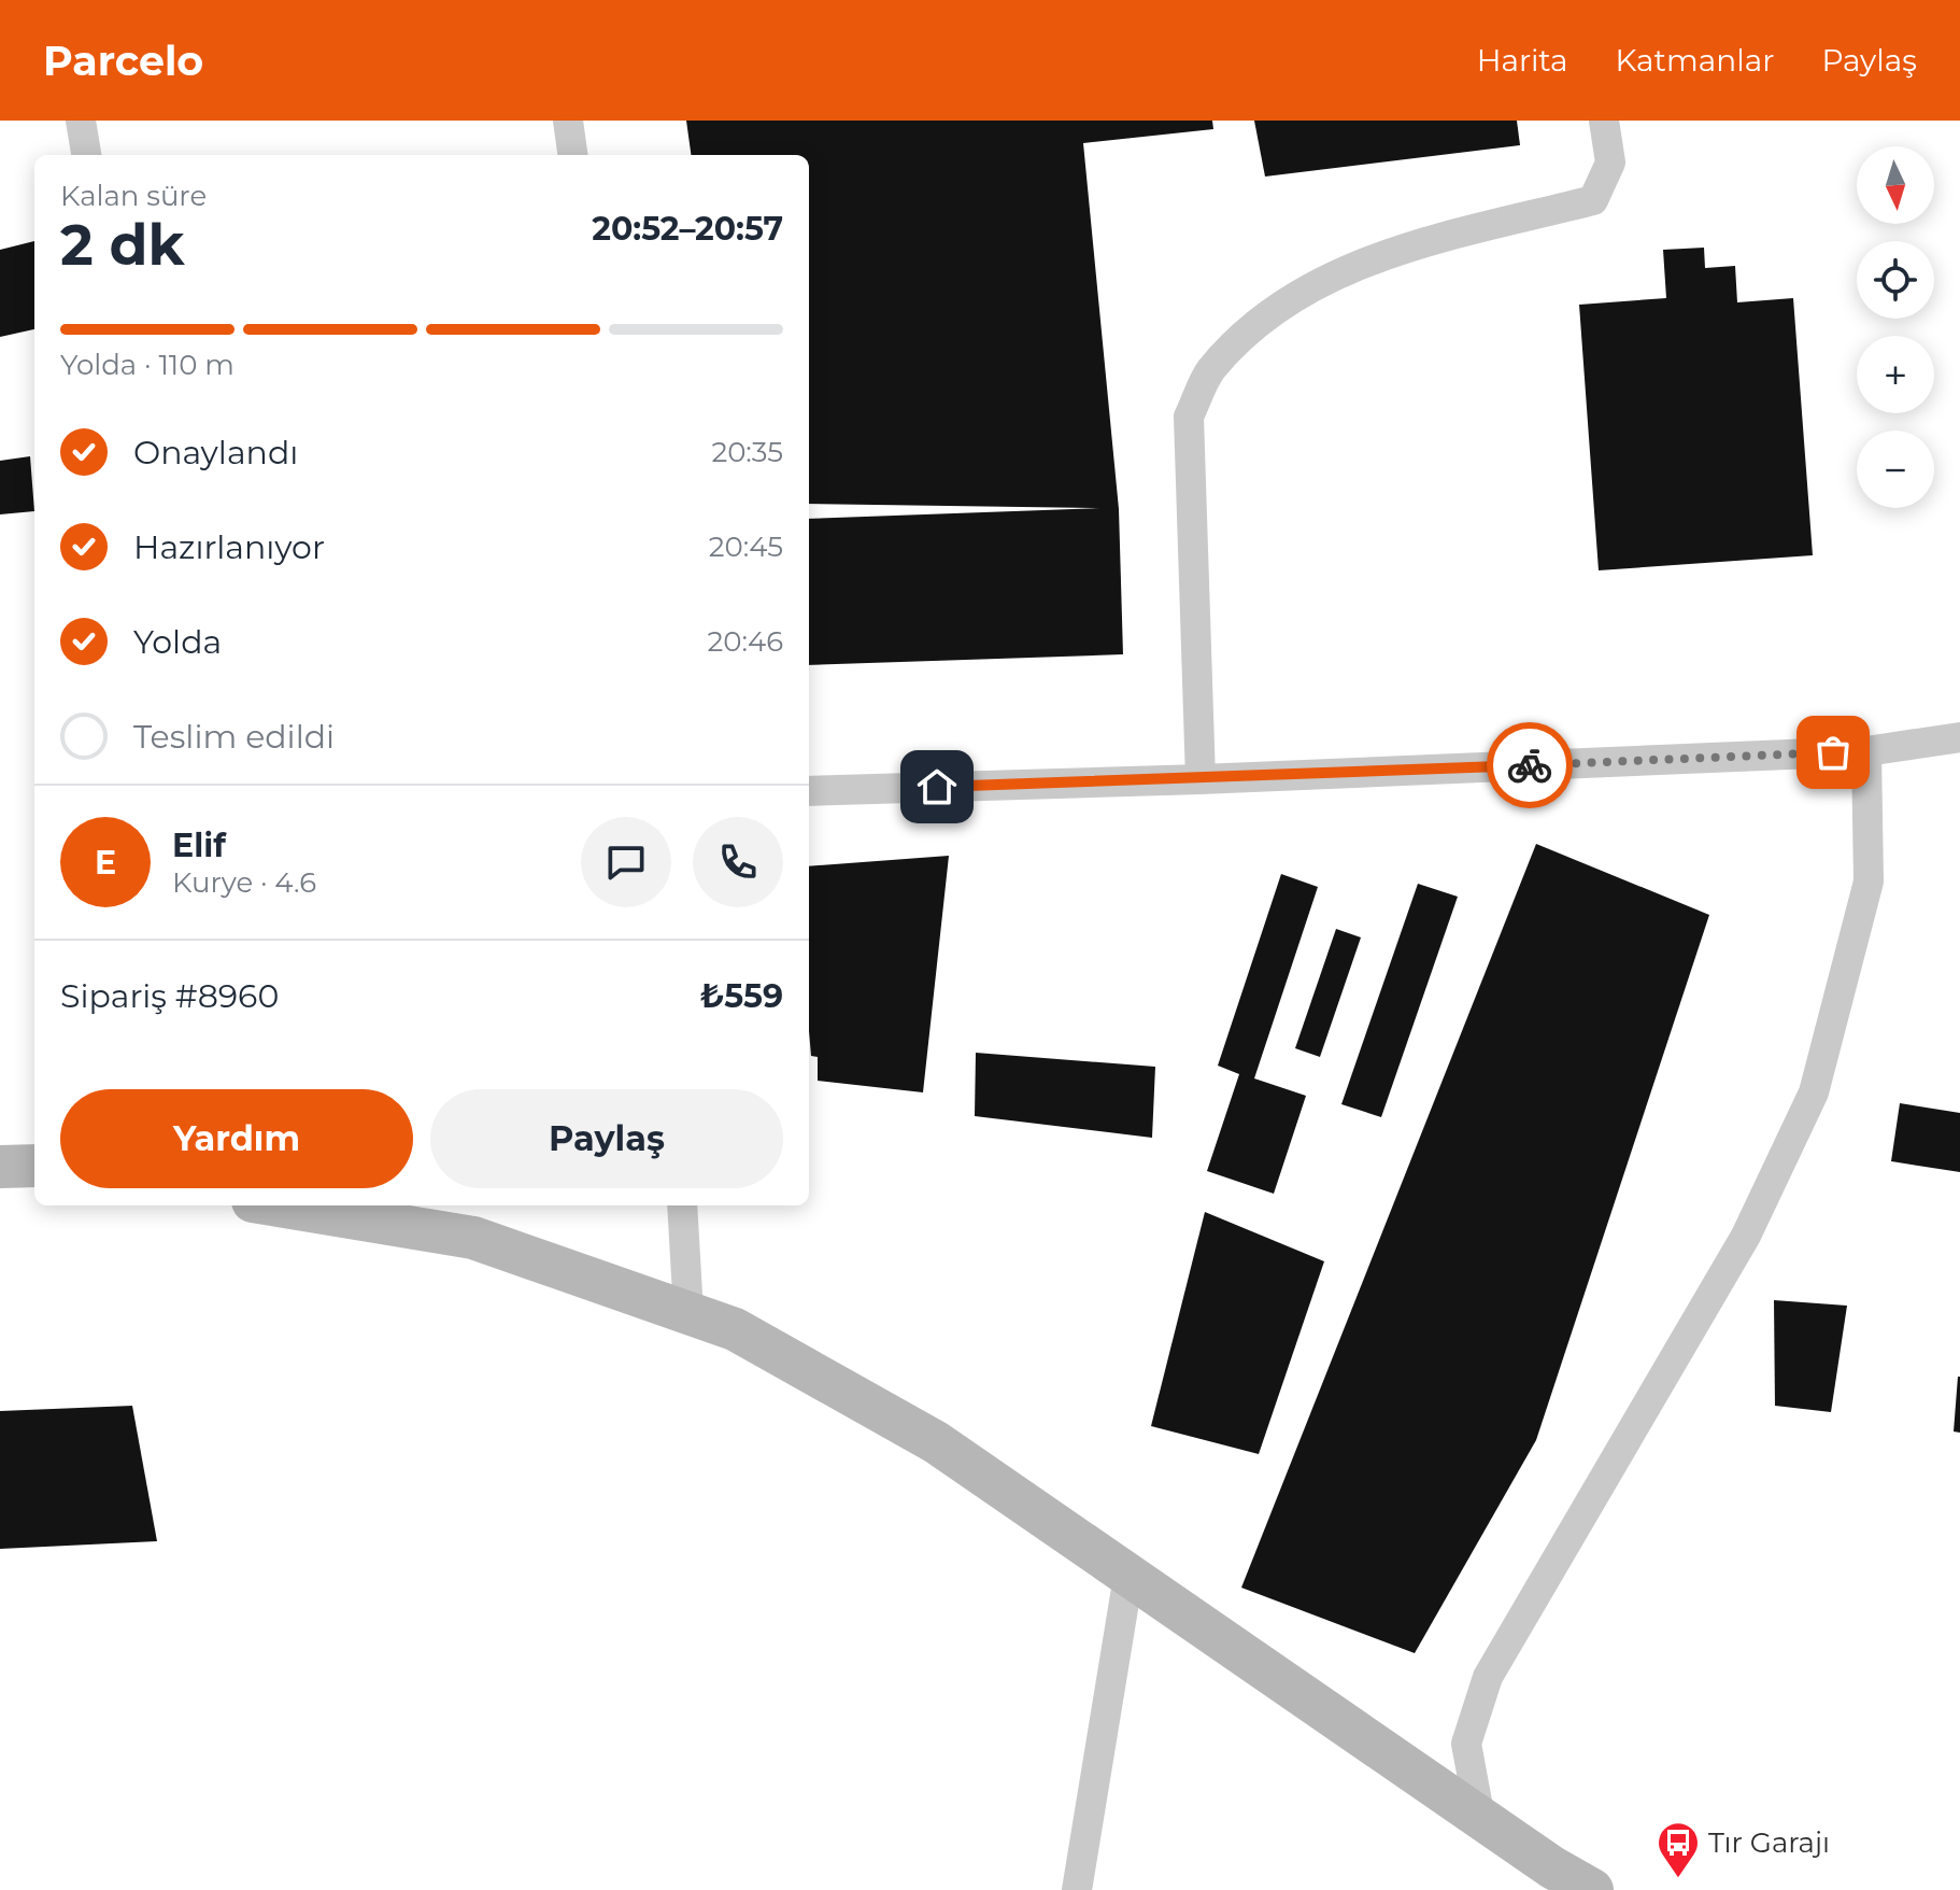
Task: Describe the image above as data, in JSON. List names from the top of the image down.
{
  "places": {
    "bus stop": ["Tır Garajı"]
  },
  "north": "bottom",
  "page": {
    "header": "Parcelo",
    "nav": ["Harita", "Katmanlar", "Paylaş"],
    "map_buttons": ["+", "−"],
    "heading": ["2 dk", "Kalan süre", "20:52–20:57"],
    "panel": [
      "Elif",
      "Kurye · 4.6",
      "Sipariş #8960",
      "₺559"
    ],
    "bar": "Yolda · 110 m",
    "list": [
      ["Onaylandı", "20:35"],
      ["Hazırlanıyor", "20:45"],
      ["Yolda", "20:46"],
      "Teslim edildi"
    ],
    "round": "E",
    "buttons": ["Yardım", "Paylaş"]
  }
}
